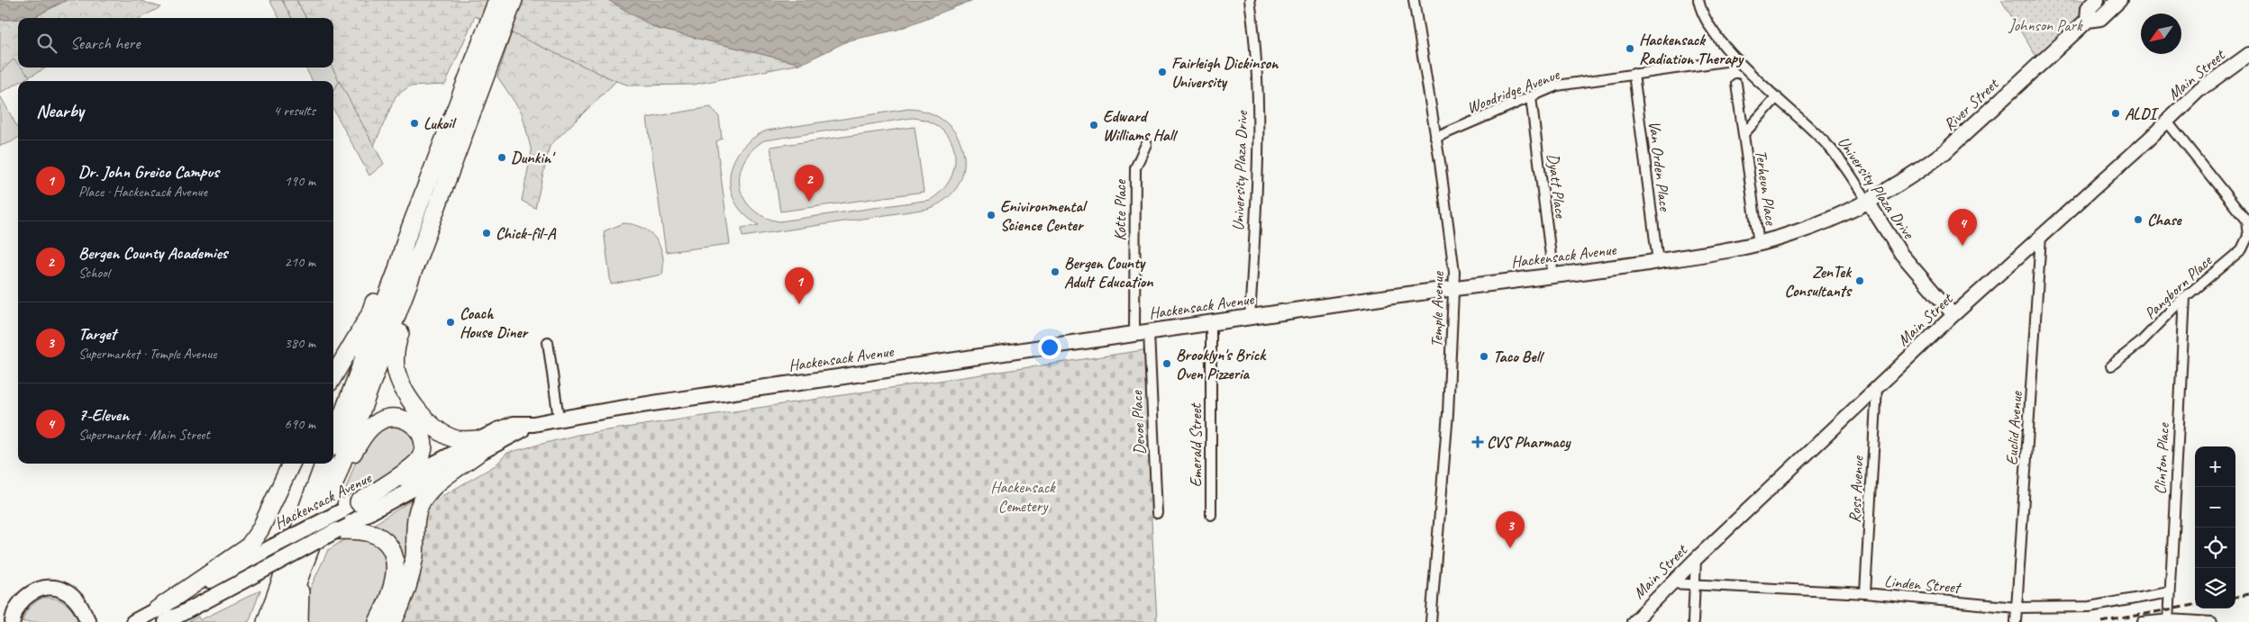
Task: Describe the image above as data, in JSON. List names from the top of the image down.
{
  "streets": {
    "main road": [
      "Main Street",
      "River Street",
      "University Plaza Drive",
      "Hackensack Avenue"
    ],
    "street": [
      "Woodridge Avenue",
      "Van Orden Place",
      "Dyatt Place",
      "Terheun Place",
      "Kotte Place",
      "Pangborn Place",
      "Temple Avenue",
      "Devoe Place",
      "Euclid Avenue",
      "Emerald Street",
      "Clinton Place",
      "Ross Avenue",
      "Linden Street"
    ]
  },
  "crossings": [
    ["Main Street", "University Plaza Drive"],
    ["Main Street", "Pangborn Place"],
    ["Main Street", "Euclid Avenue"],
    ["Main Street", "Ross Avenue"],
    ["Main Street", "Linden Street"],
    ["Woodridge Avenue", "Van Orden Place"],
    ["Woodridge Avenue", "University Plaza Drive"],
    ["Woodridge Avenue", "Dyatt Place"],
    ["Woodridge Avenue", "Temple Avenue"],
    ["River Street", "University Plaza Drive"],
    ["River Street", "Hackensack Avenue"],
    ["Van Orden Place", "Hackensack Avenue"],
    ["University Plaza Drive", "Terheun Place"],
    ["University Plaza Drive", "Hackensack Avenue"],
    ["Dyatt Place", "Hackensack Avenue"],
    ["Terheun Place", "Hackensack Avenue"],
    ["Kotte Place", "Hackensack Avenue"],
    ["Hackensack Avenue", "Temple Avenue"],
    ["Hackensack Avenue", "Devoe Place"],
    ["Hackensack Avenue", "Emerald Street"],
    ["Pangborn Place", "Clinton Place"],
    ["Euclid Avenue", "Linden Street"],
    ["Clinton Place", "Linden Street"],
    ["Ross Avenue", "Linden Street"]
  ],
  "parks": ["Johnson Park", "Hackensack Cemetery"],
  "places": {
    "other": [
      "Hackensack Radiation Therapy",
      "Fairleigh Dickinson University",
      "ALDI",
      "Lukoil",
      "Edward Williams Hall",
      "Dunkin'",
      "Enivironmental Science Center",
      "Chase",
      "Chick-fil-A",
      "Bergen County Adult Education",
      "ZenTek Consultants",
      "Coach House Diner",
      "Taco Bell",
      "Brooklyn's Brick Oven Pizzeria"
    ],
    "health": ["CVS Pharmacy"]
  },
  "north": "bottom left",
  "page": {
    "search": "Search here",
    "heading": ["Nearby", "4 results"],
    "list": [
      {
        "mark": "1",
        "name": "Dr. John Greico Campus",
        "note": "Place · Hackensack Avenue",
        "value": "190 m"
      },
      {
        "mark": "2",
        "name": "Bergen County Academies",
        "note": "School",
        "value": "210 m"
      },
      {
        "mark": "3",
        "name": "Target",
        "note": "Supermarket · Temple Avenue",
        "value": "380 m"
      },
      {
        "mark": "4",
        "name": "7-Eleven",
        "note": "Supermarket · Main Street",
        "value": "690 m"
      }
    ],
    "pins": [
      "2",
      "4",
      "1",
      "3"
    ],
    "map_buttons": ["+", "−"]
  }
}
